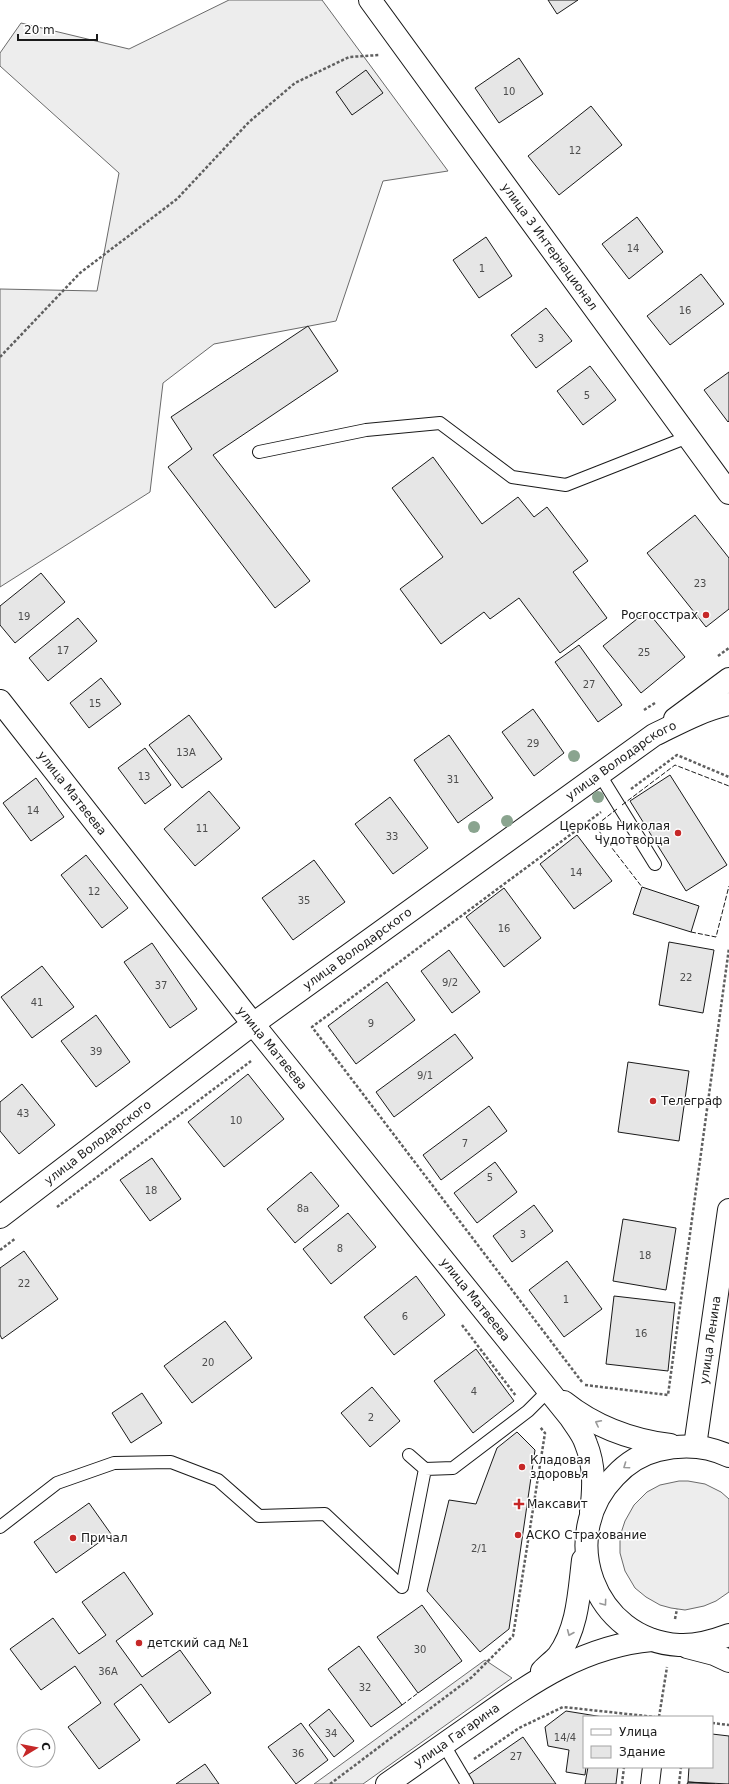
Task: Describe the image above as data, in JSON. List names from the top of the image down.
{
  "streets": {
    "street": [
      "улица 3 Интернационал",
      "улица Володарского",
      "улица Матвеева",
      "улица Ленина",
      "улица Гагарина"
    ]
  },
  "crossings": [
    ["улица Володарского", "улица Матвеева"]
  ],
  "places": {
    "other": [
      "Росгосстрах",
      "Церковь Николая Чудотворца",
      "Телеграф",
      "Кладовая здоровья",
      "АСКО Страхование",
      "Причал",
      "детский сад №1"
    ],
    "health": ["Максавит"]
  },
  "house_numbers": [
    "10",
    "12",
    "14",
    "1",
    "16",
    "3",
    "5",
    "23",
    "19",
    "17",
    "25",
    "27",
    "15",
    "29",
    "13А",
    "13",
    "31",
    "14",
    "11",
    "33",
    "14",
    "12",
    "35",
    "16",
    "22",
    "9/2",
    "37",
    "41",
    "9",
    "39",
    "9/1",
    "43",
    "10",
    "7",
    "5",
    "18",
    "8а",
    "3",
    "8",
    "18",
    "22",
    "1",
    "6",
    "16",
    "20",
    "4",
    "2",
    "2/1",
    "30",
    "36А",
    "32",
    "34",
    "14/4",
    "36",
    "27"
  ],
  "legend": ["Улица", "Здание"],
  "scale_bar": "20 m",
  "north": "right"
}
